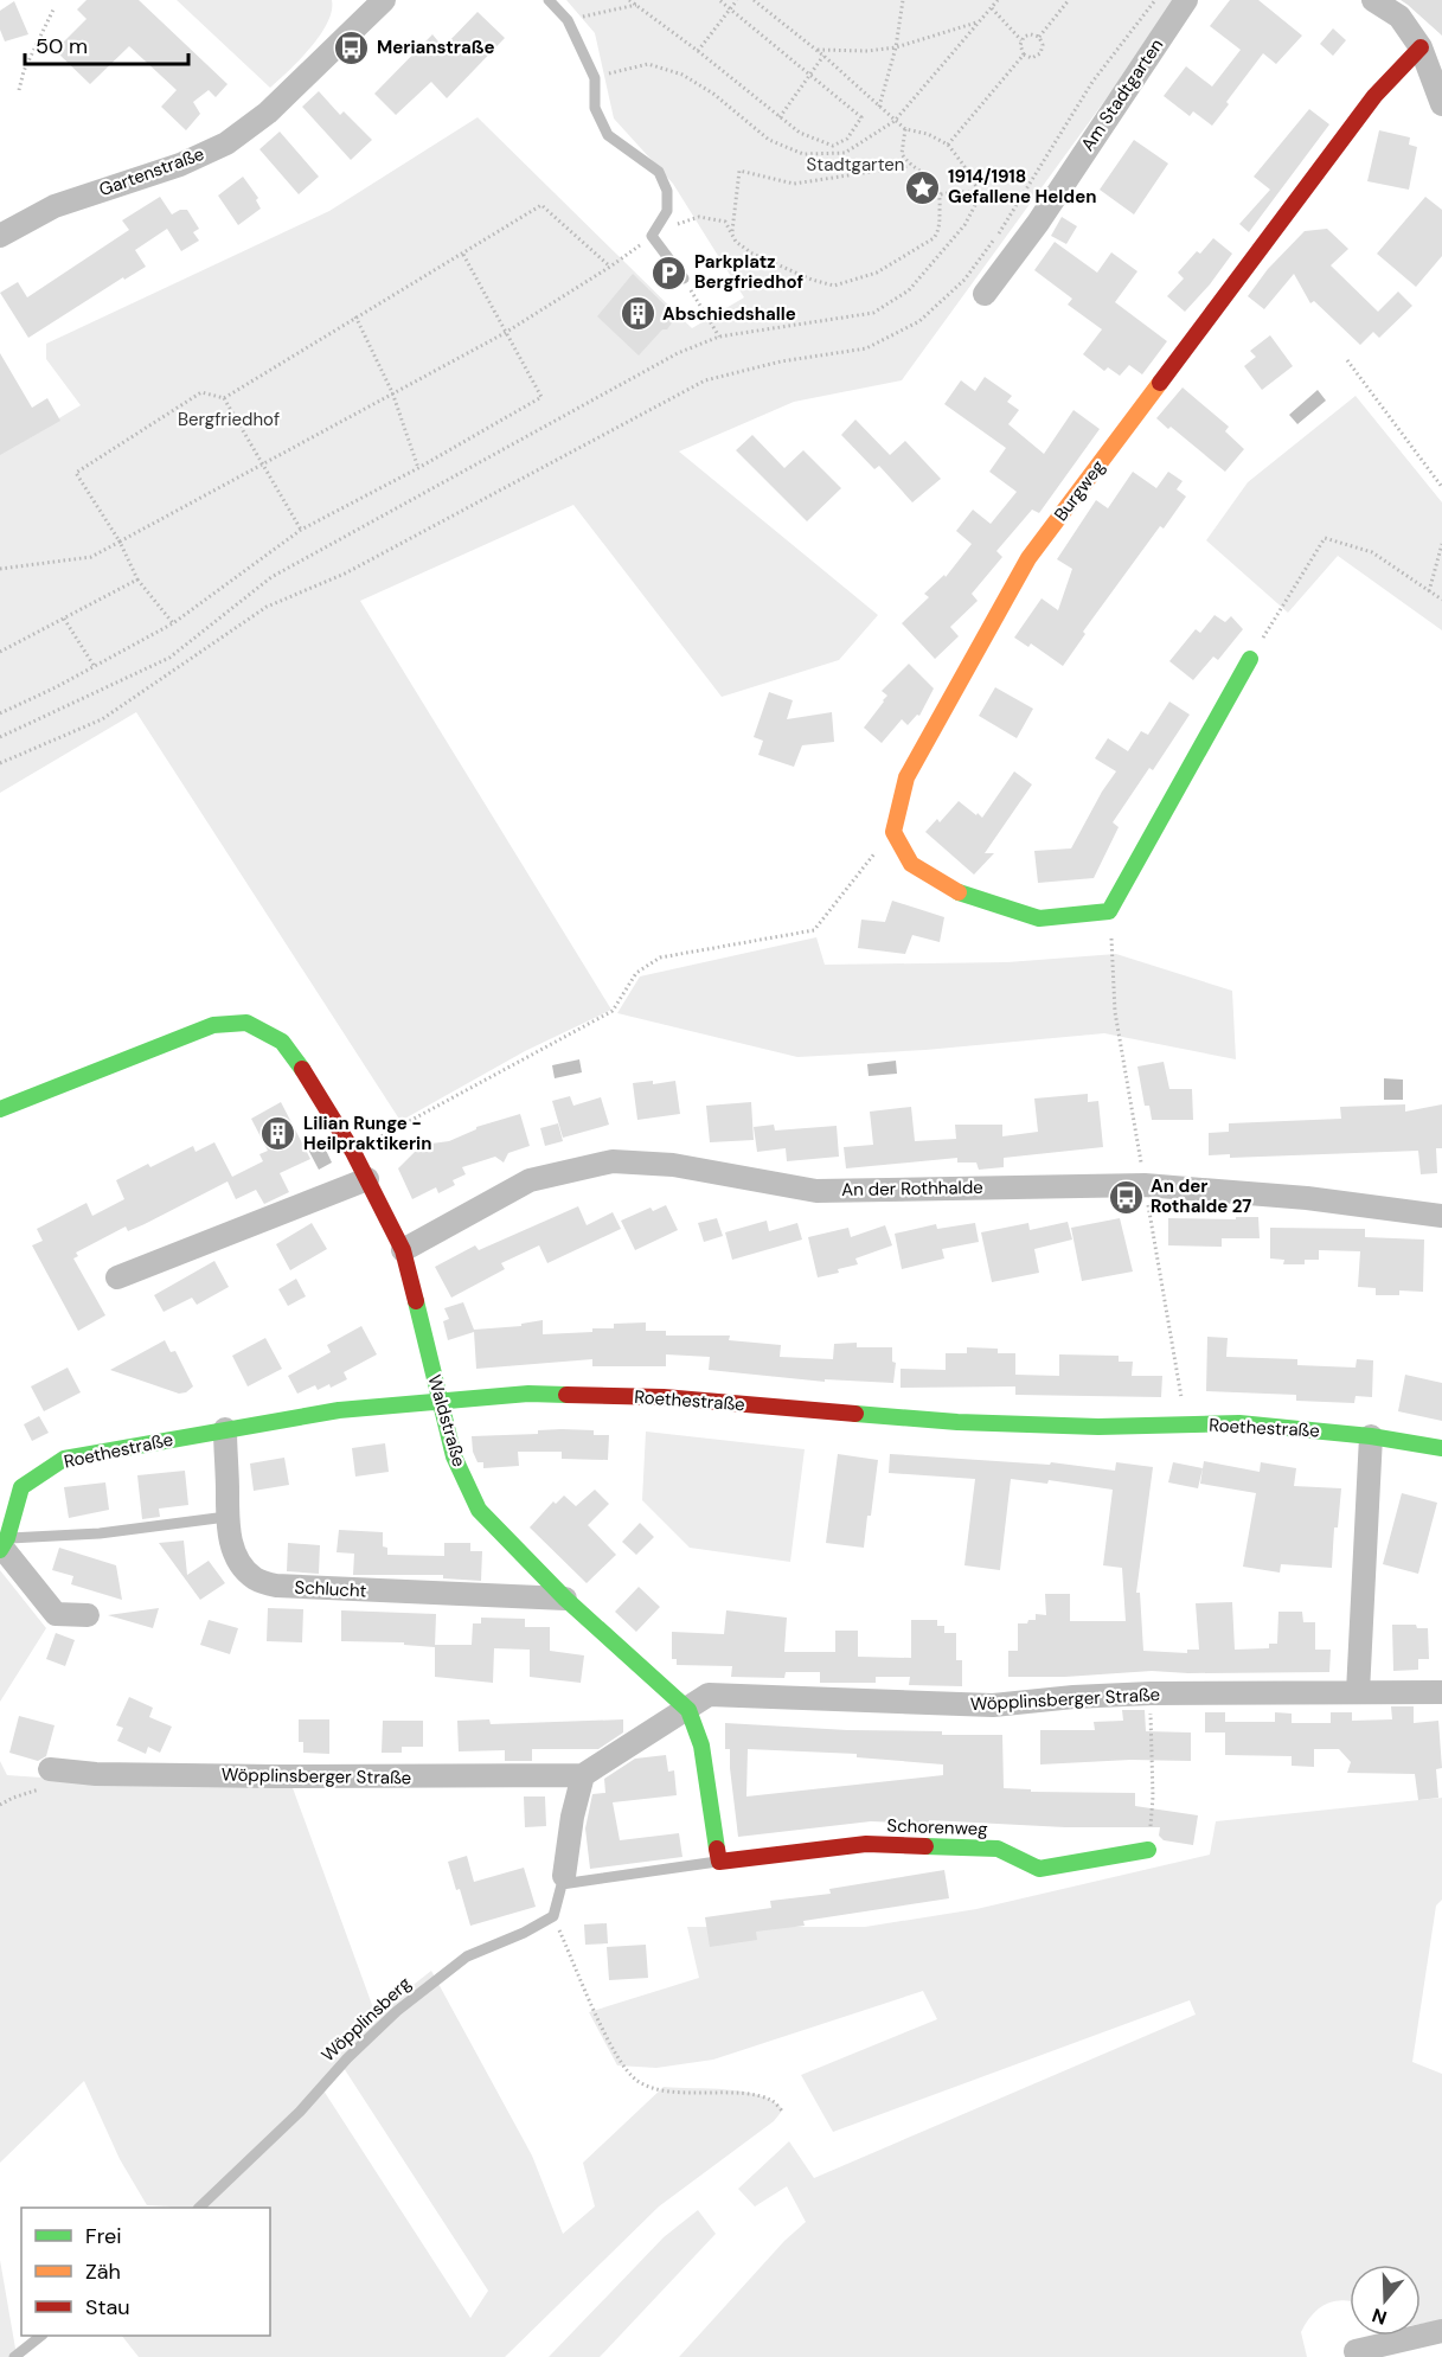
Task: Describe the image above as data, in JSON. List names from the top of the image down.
{
  "streets": {
    "street": [
      "Am Stadtgarten",
      "Gartenstraße",
      "Burgweg",
      "An der Rothhalde",
      "Roethestraße",
      "Waldstraße",
      "Schlucht",
      "Wöpplinsberger Straße",
      "Schorenweg"
    ],
    "lane": ["Wöpplinsberg"]
  },
  "crossings": [
    ["An der Rothhalde", "Waldstraße"],
    ["Roethestraße", "Waldstraße"],
    ["Roethestraße", "Schlucht"],
    ["Waldstraße", "Schlucht"],
    ["Waldstraße", "Wöpplinsberger Straße"]
  ],
  "parks": ["Stadtgarten", "Bergfriedhof"],
  "places": {
    "bus stop": ["Merianstraße", "An der Rothalde 27"],
    "place": ["1914/1918 Gefallene Helden"],
    "parking": ["Parkplatz Bergfriedhof"],
    "building": ["Abschiedshalle", "Lilian Runge - Heilpraktikerin"]
  },
  "legend": ["Frei", "Zäh", "Stau"],
  "scale_bar": "50 m",
  "north": "bottom"
}
